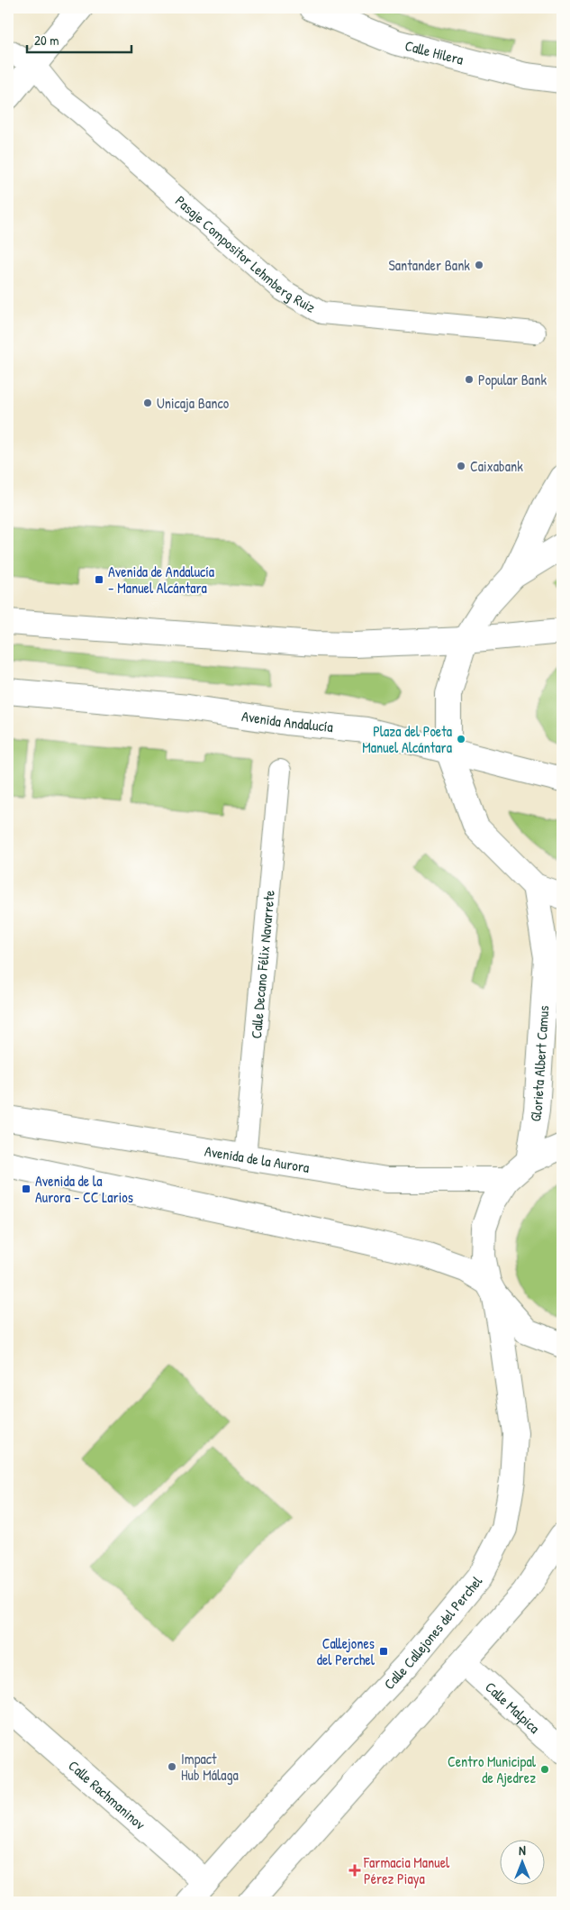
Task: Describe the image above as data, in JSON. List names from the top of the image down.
{
  "streets": {
    "main road": [
      "Calle Hilera",
      "Avenida Andalucía",
      "Glorieta Albert Camus",
      "Avenida de la Aurora",
      "Calle Callejones del Perchel",
      "Calle Malpica",
      "Calle Rachmaninov"
    ],
    "street": ["Pasaje Compositor Lehmberg Ruiz", "Calle Decano Félix Navarrete"]
  },
  "crossings": [
    ["Calle Decano Félix Navarrete", "Avenida de la Aurora"],
    ["Calle Callejones del Perchel", "Calle Rachmaninov"]
  ],
  "places": {
    "other": [
      "Santander Bank",
      "Popular Bank",
      "Unicaja Banco",
      "Caixabank",
      "Plaza del Poeta Manuel Alcántara",
      "Impact Hub Málaga",
      "Centro Municipal de Ajedrez"
    ],
    "transit": ["Avenida de Andalucía - Manuel Alcántara", "Avenida de la Aurora - CC Larios", "Callejones del Perchel"],
    "health": ["Farmacia Manuel Pérez Piaya"]
  },
  "scale_bar": "20 m",
  "north": "top"
}
